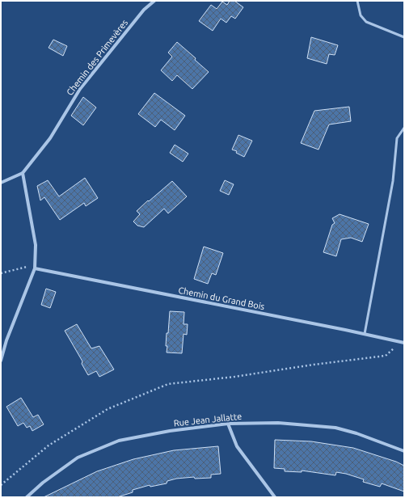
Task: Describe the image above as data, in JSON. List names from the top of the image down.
{
  "streets": {
    "street": ["Chemin des Primevères", "Chemin du Grand Bois", "Rue Jean Jallatte"]
  }
}
